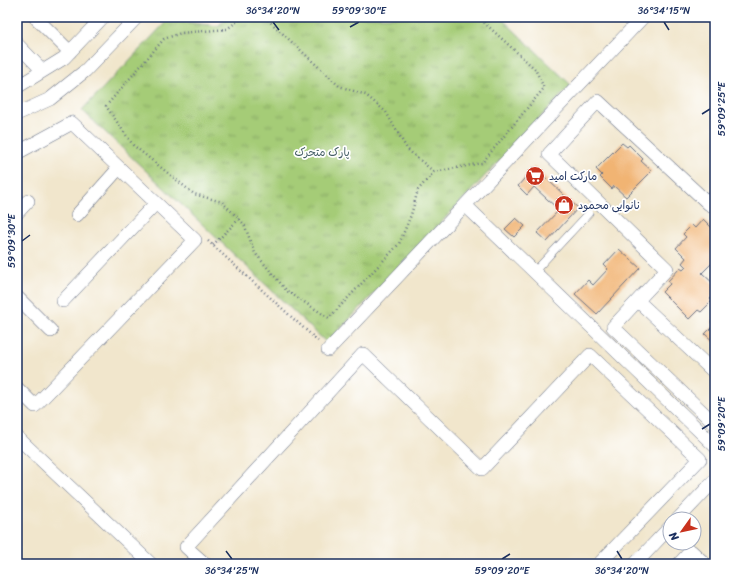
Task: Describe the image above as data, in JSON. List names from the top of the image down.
{
  "parks": ["پارک متحرک"],
  "places": {
    "supermarket": ["مارکت امید"],
    "shop": ["نانوایی محمود"]
  },
  "north": "bottom left",
  "coordinates": [
    "36°34'20\"N",
    "59°09'30\"E",
    "36°34'15\"N",
    "59°09'25\"E",
    "59°09'20\"E",
    "36°34'25\"N"
  ]
}
